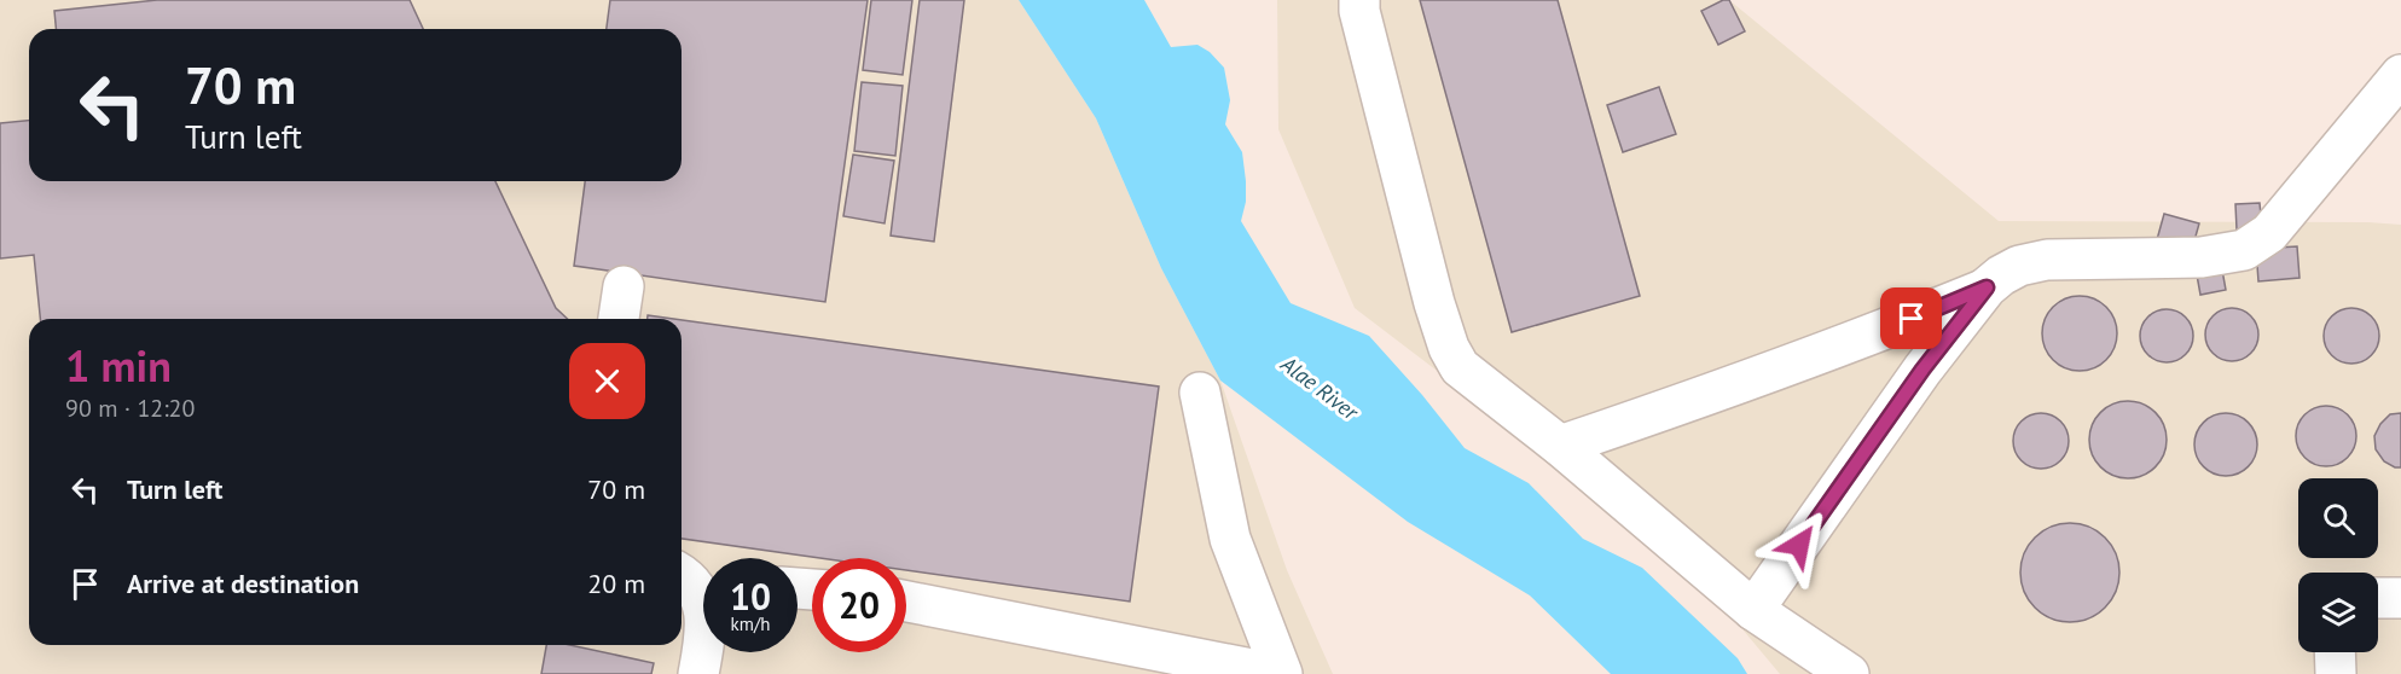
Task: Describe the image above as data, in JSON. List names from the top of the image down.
{
  "water": ["Alae River"],
  "page": {
    "turn": ["70 m", "Turn left"],
    "heading": ["1 min", "90 m · 12:20"],
    "list": [
      {
        "name": "Turn left",
        "value": "70 m"
      },
      {
        "name": "Arrive at destination",
        "value": "20 m"
      }
    ],
    "speed": "10 km/h",
    "limit": "20"
  }
}
